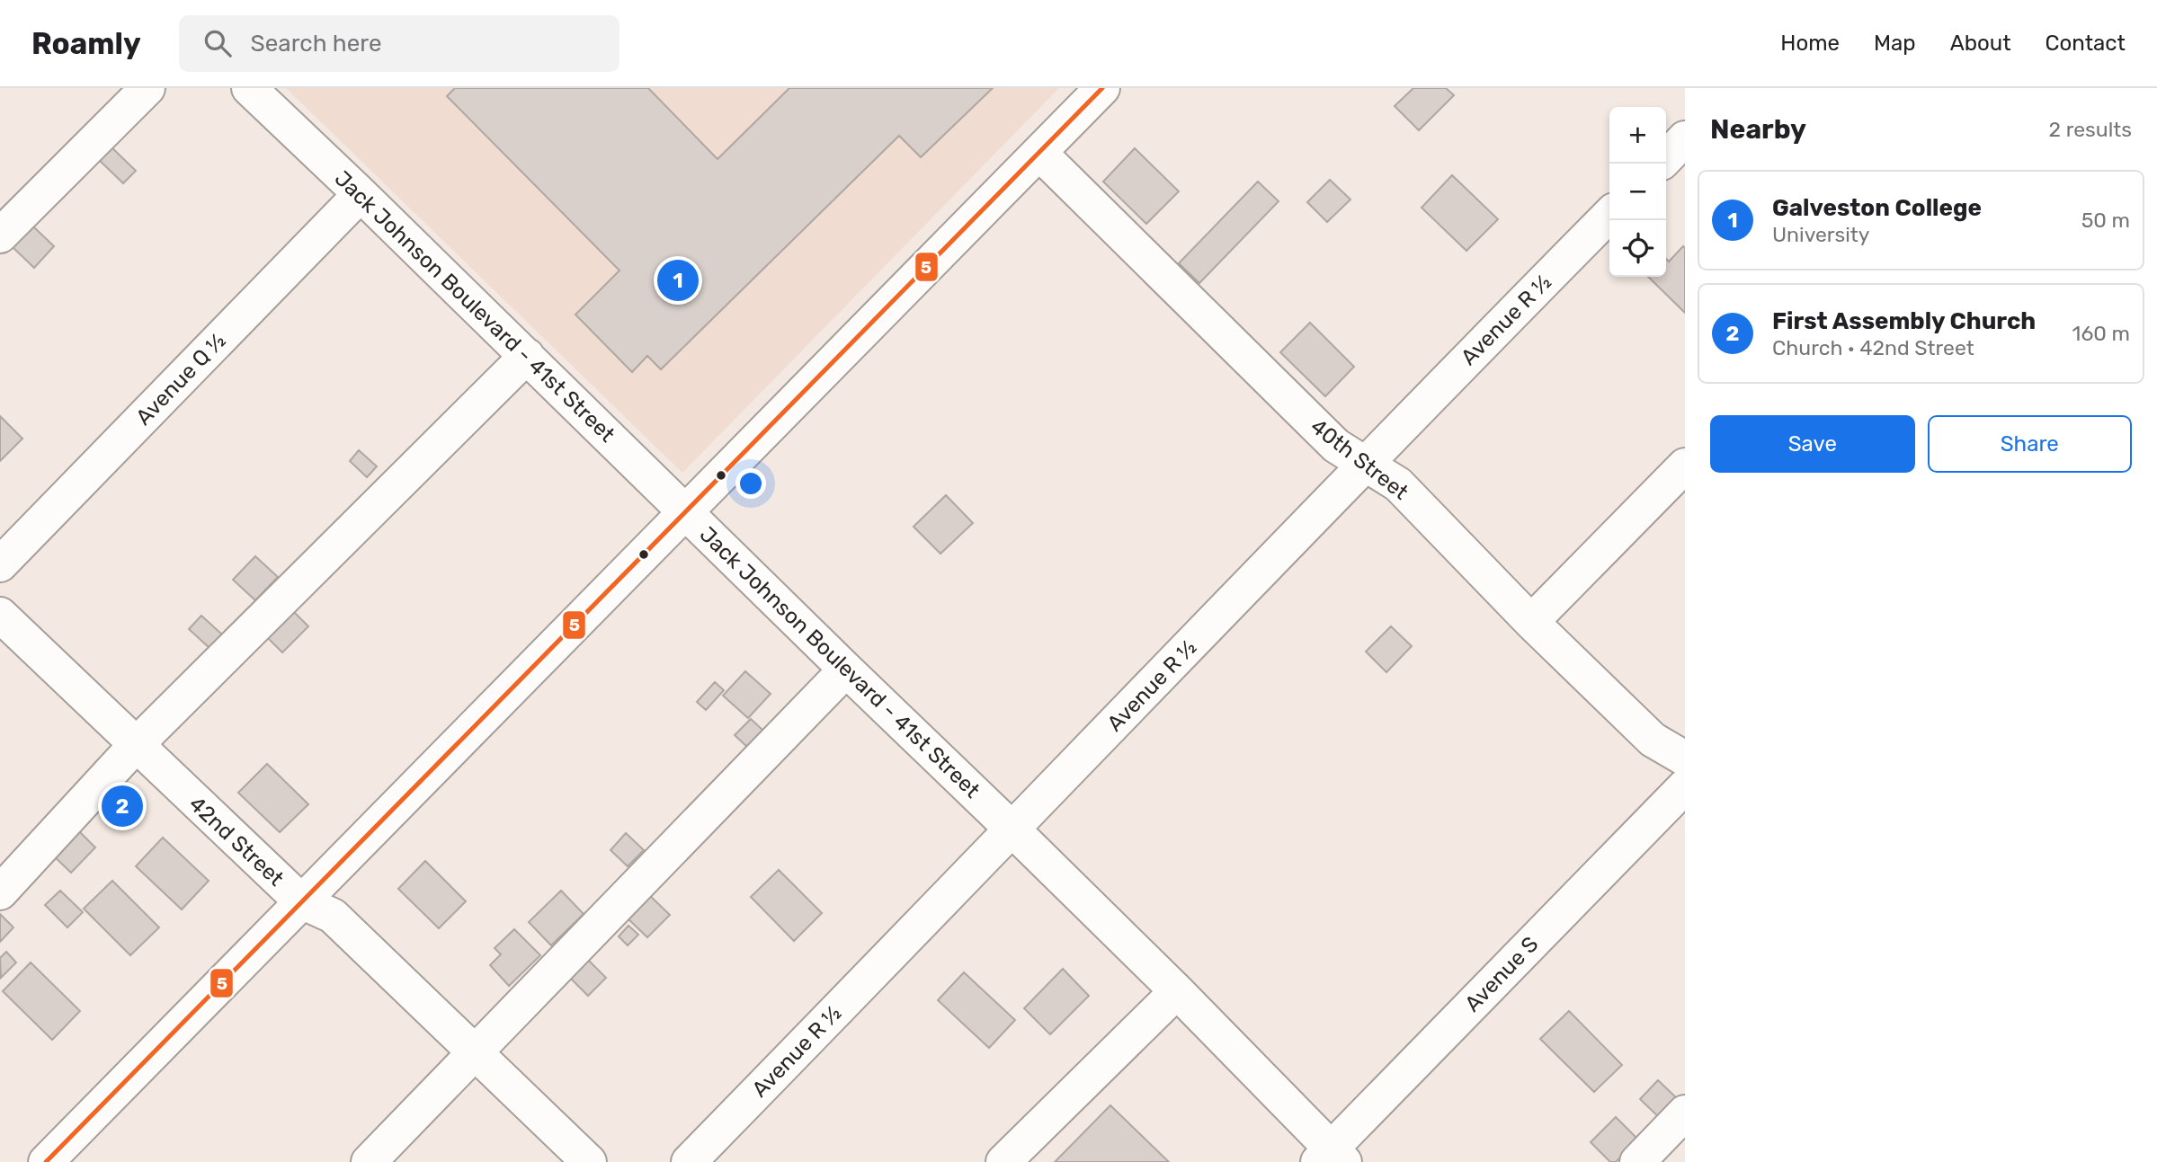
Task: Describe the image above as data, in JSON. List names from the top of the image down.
{
  "streets": {
    "street": [
      "Jack Johnson Boulevard - 41st Street",
      "Avenue R ½",
      "Avenue Q ½",
      "40th Street",
      "42nd Street",
      "Avenue S"
    ]
  },
  "crossings": [
    ["Jack Johnson Boulevard - 41st Street", "Avenue R ½"],
    ["Jack Johnson Boulevard - 41st Street", "Avenue Q ½"],
    ["Jack Johnson Boulevard - 41st Street", "Avenue S"],
    ["Avenue R ½", "40th Street"]
  ],
  "lines": ["transit line 5"],
  "page": {
    "header": "Roamly",
    "search": "Search here",
    "nav": [
      "Home",
      "Map",
      "About",
      "Contact"
    ],
    "heading": ["Nearby", "2 results"],
    "map_buttons": ["+", "−"],
    "list": [
      {
        "mark": "1",
        "name": "Galveston College",
        "note": "University",
        "value": "50 m"
      },
      {
        "mark": "2",
        "name": "First Assembly Church",
        "note": "Church · 42nd Street",
        "value": "160 m"
      }
    ],
    "pins": ["1", "2"],
    "buttons": ["Save", "Share"]
  }
}
